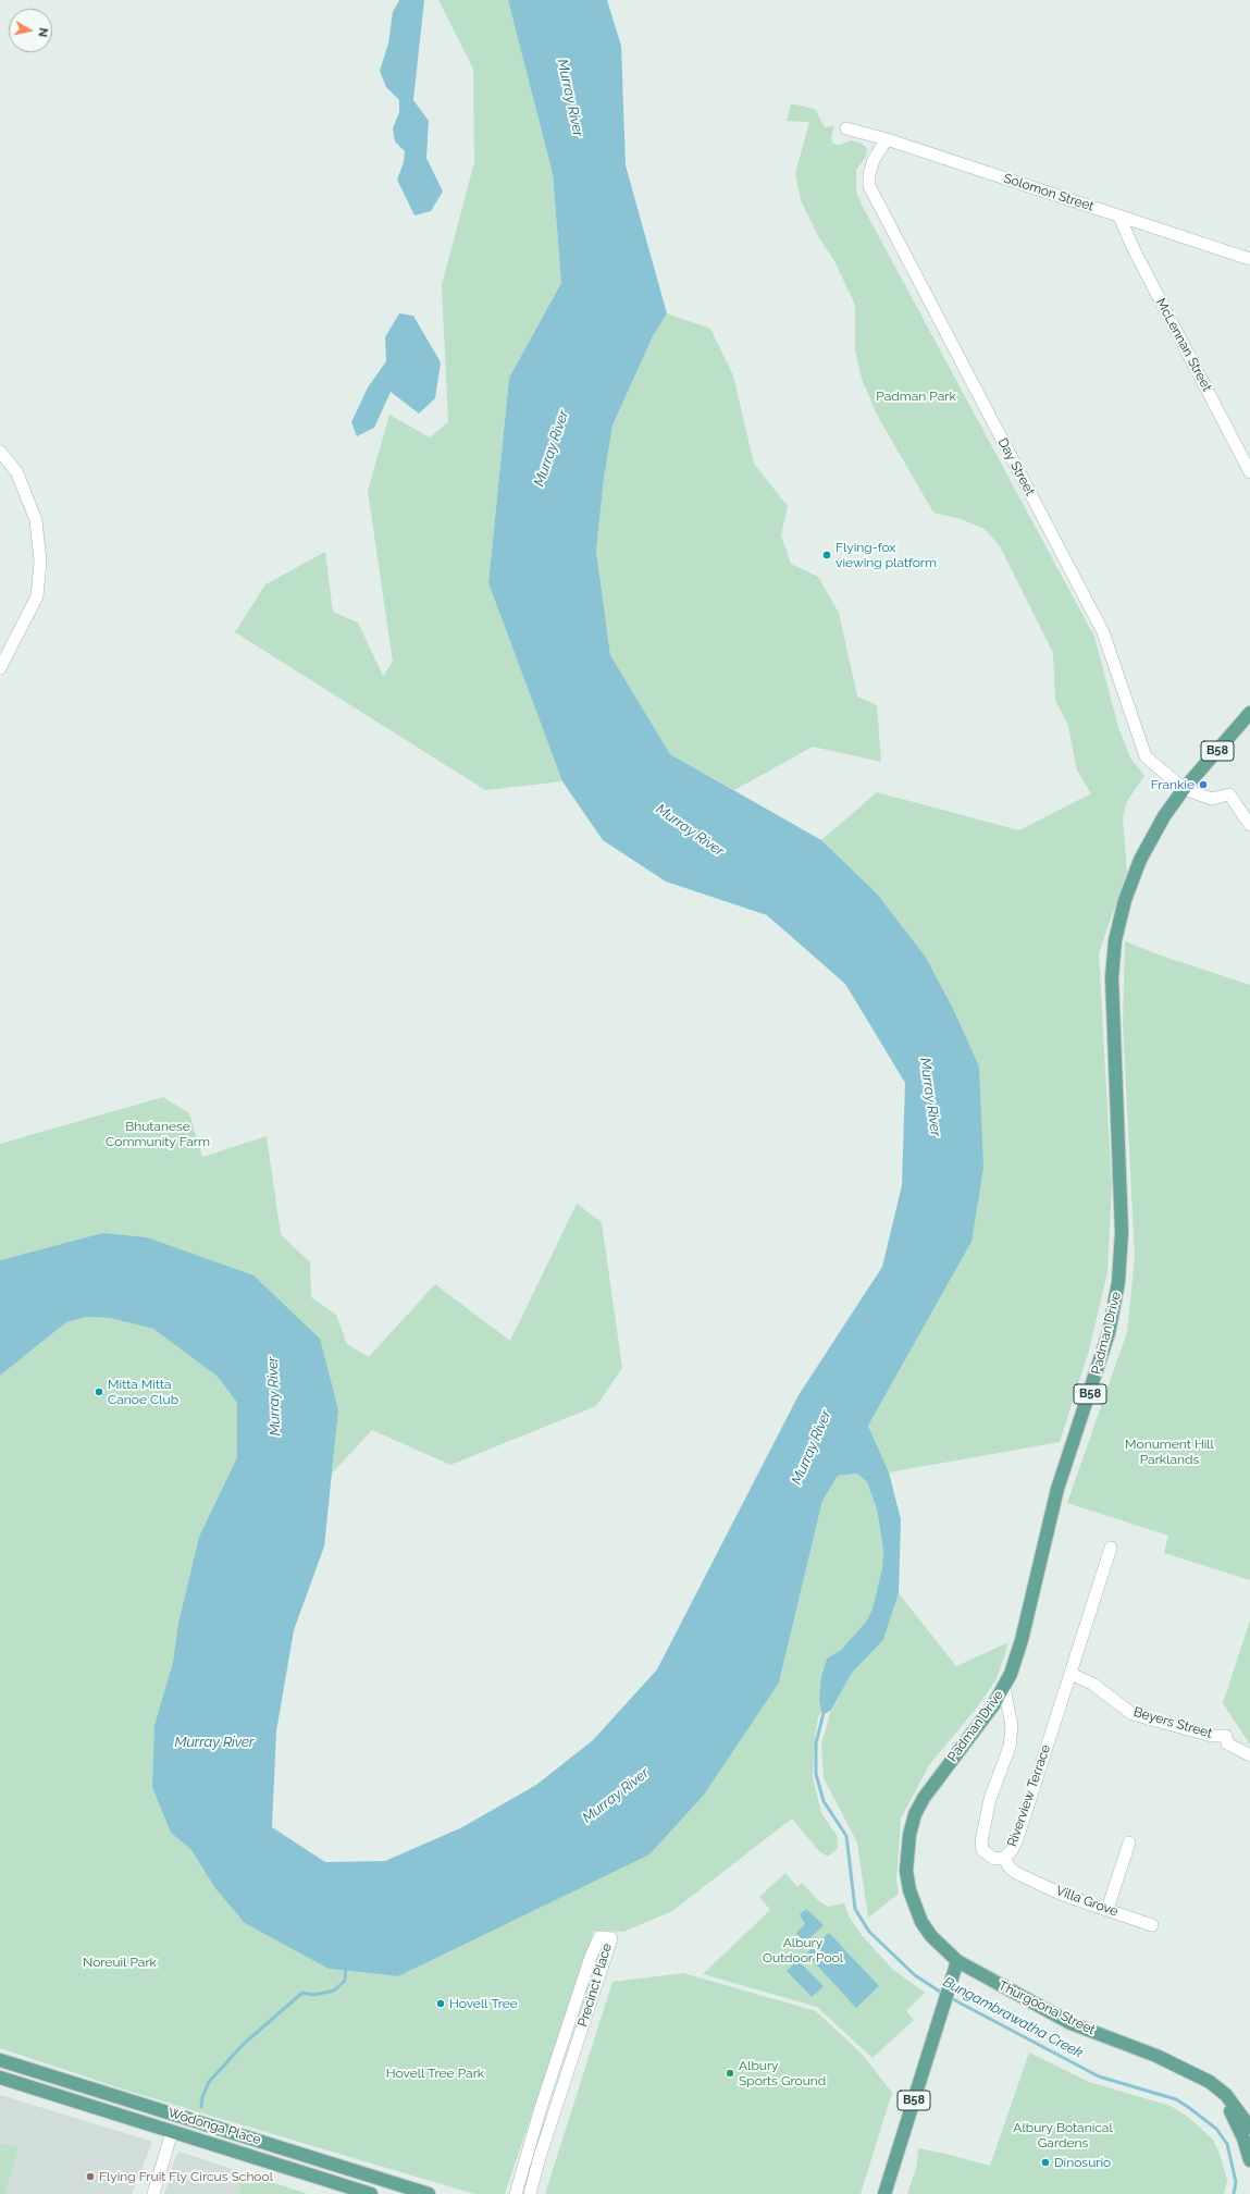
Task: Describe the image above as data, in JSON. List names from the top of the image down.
{
  "streets": {
    "main road": [
      "B58",
      "Padman Drive",
      "Thurgoona Street",
      "Wodonga Place"
    ],
    "street": [
      "Solomon Street",
      "McLennan Street",
      "Day Street",
      "Beyers Street",
      "Riverview Terrace",
      "Villa Grove",
      "Precinct Place"
    ]
  },
  "crossings": [
    ["Solomon Street", "McLennan Street"],
    ["Solomon Street", "Day Street"],
    ["Day Street", "Padman Drive"],
    ["B58", "Padman Drive"],
    ["B58", "Thurgoona Street"],
    ["Padman Drive", "Riverview Terrace"],
    ["Padman Drive", "Thurgoona Street"],
    ["Beyers Street", "Riverview Terrace"],
    ["Riverview Terrace", "Villa Grove"]
  ],
  "water": ["Murray River", "Bungambrawatha Creek"],
  "parks": [
    "Padman Park",
    "Bhutanese Community Farm",
    "Monument Hill Parklands",
    "Albury Outdoor Pool",
    "Noreuil Park",
    "Hovell Tree Park",
    "Albury Botanical Gardens"
  ],
  "places": [
    "Flying-fox viewing platform",
    "Frankie",
    "Mitta Mitta Canoe Club",
    "Hovell Tree",
    "Albury Sports Ground",
    "Dinosurio",
    "Flying Fruit Fly Circus School"
  ],
  "north": "right"
}
